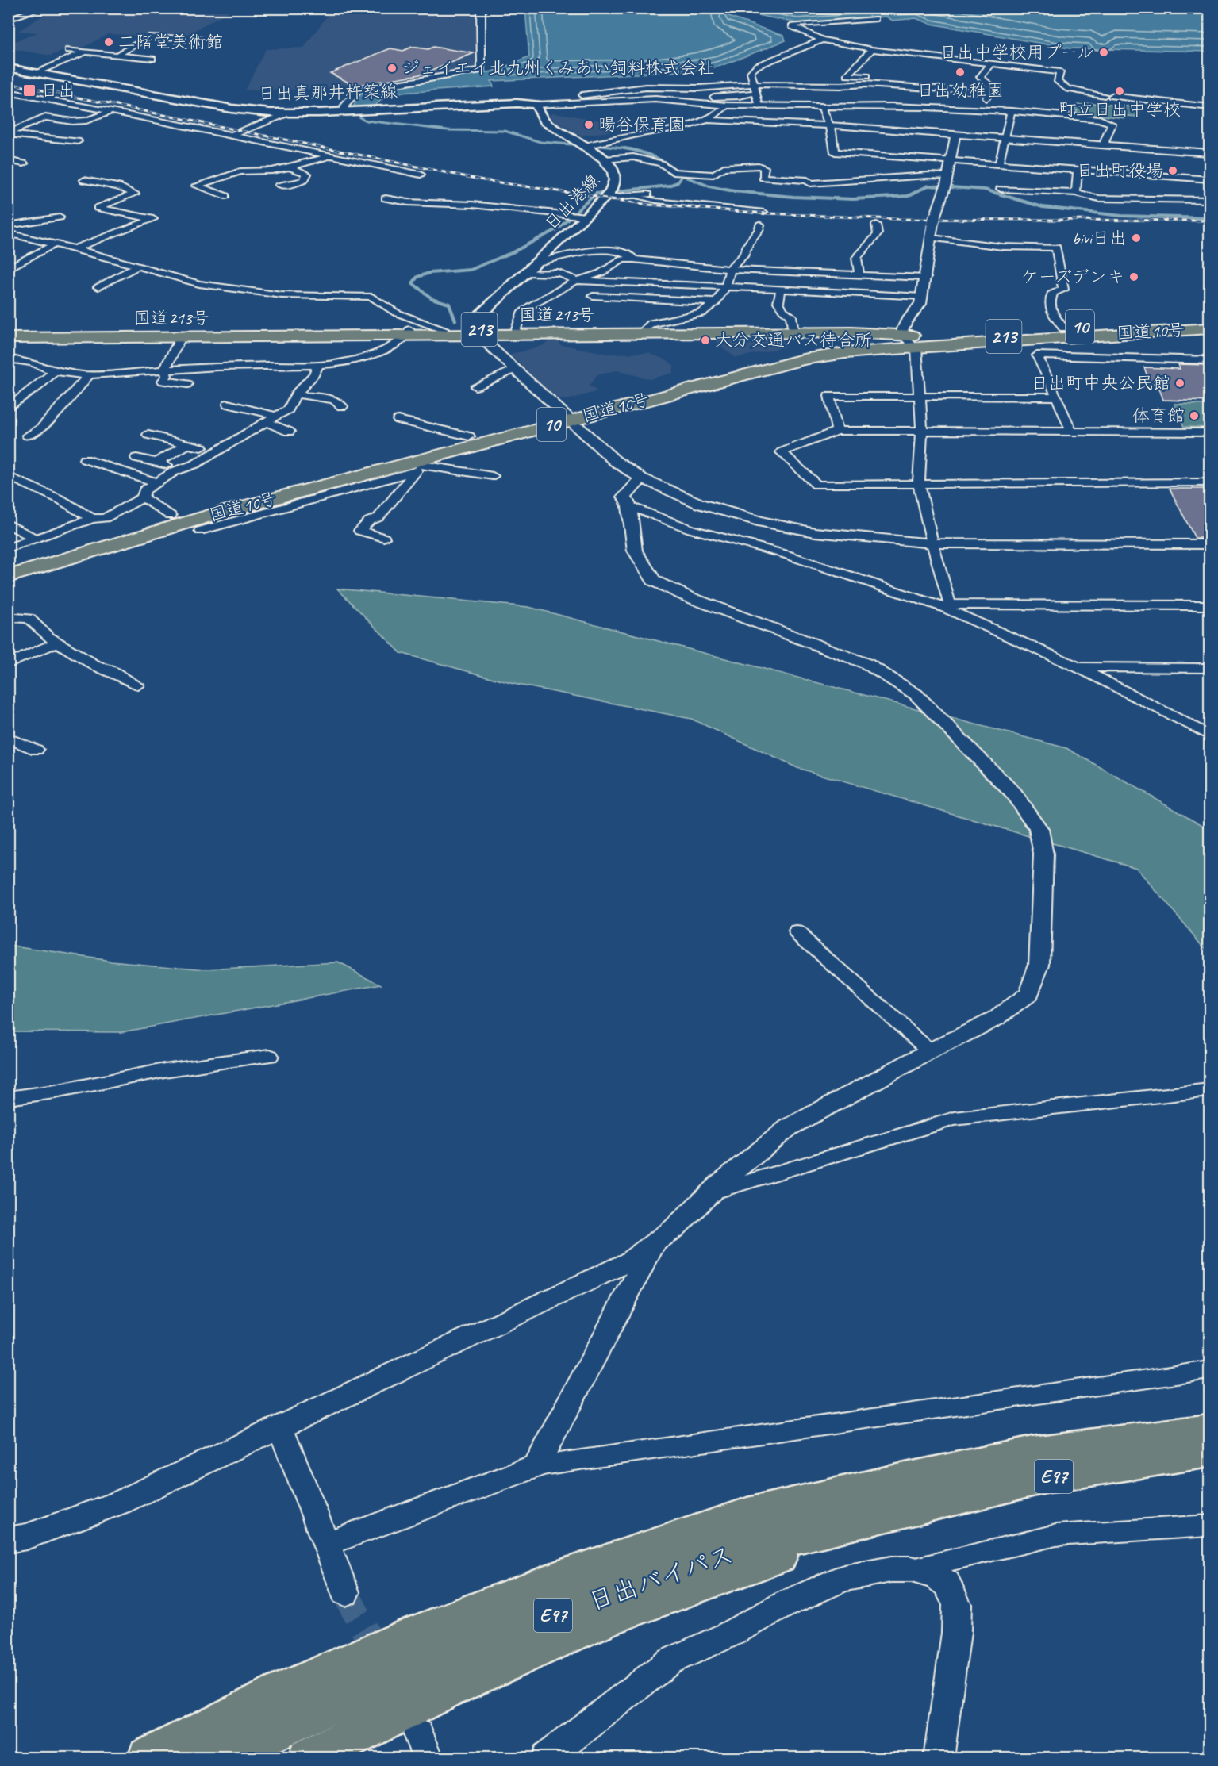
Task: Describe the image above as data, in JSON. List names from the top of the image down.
{
  "streets": {
    "highway": [
      "国道213号",
      "10",
      "213",
      "国道10号",
      "E97",
      "日出バイパス"
    ],
    "main road": ["日出真那井杵築線", "日出港線"]
  },
  "crossings": [
    ["日出真那井杵築線", "日出港線"],
    ["日出港線", "国道213号"],
    ["国道213号", "国道10号"]
  ],
  "places": {
    "other": [
      "二階堂美術館",
      "日出中学校用プール",
      "ジェイエイ北九州くみあい飼料株式会社",
      "日出幼稚園",
      "町立日出中学校",
      "暘谷保育園",
      "日出町役場",
      "bivi日出",
      "ケーズデンキ",
      "大分交通バス待合所",
      "日出町中央公民館",
      "体育館"
    ],
    "transit": ["日出"]
  }
}
